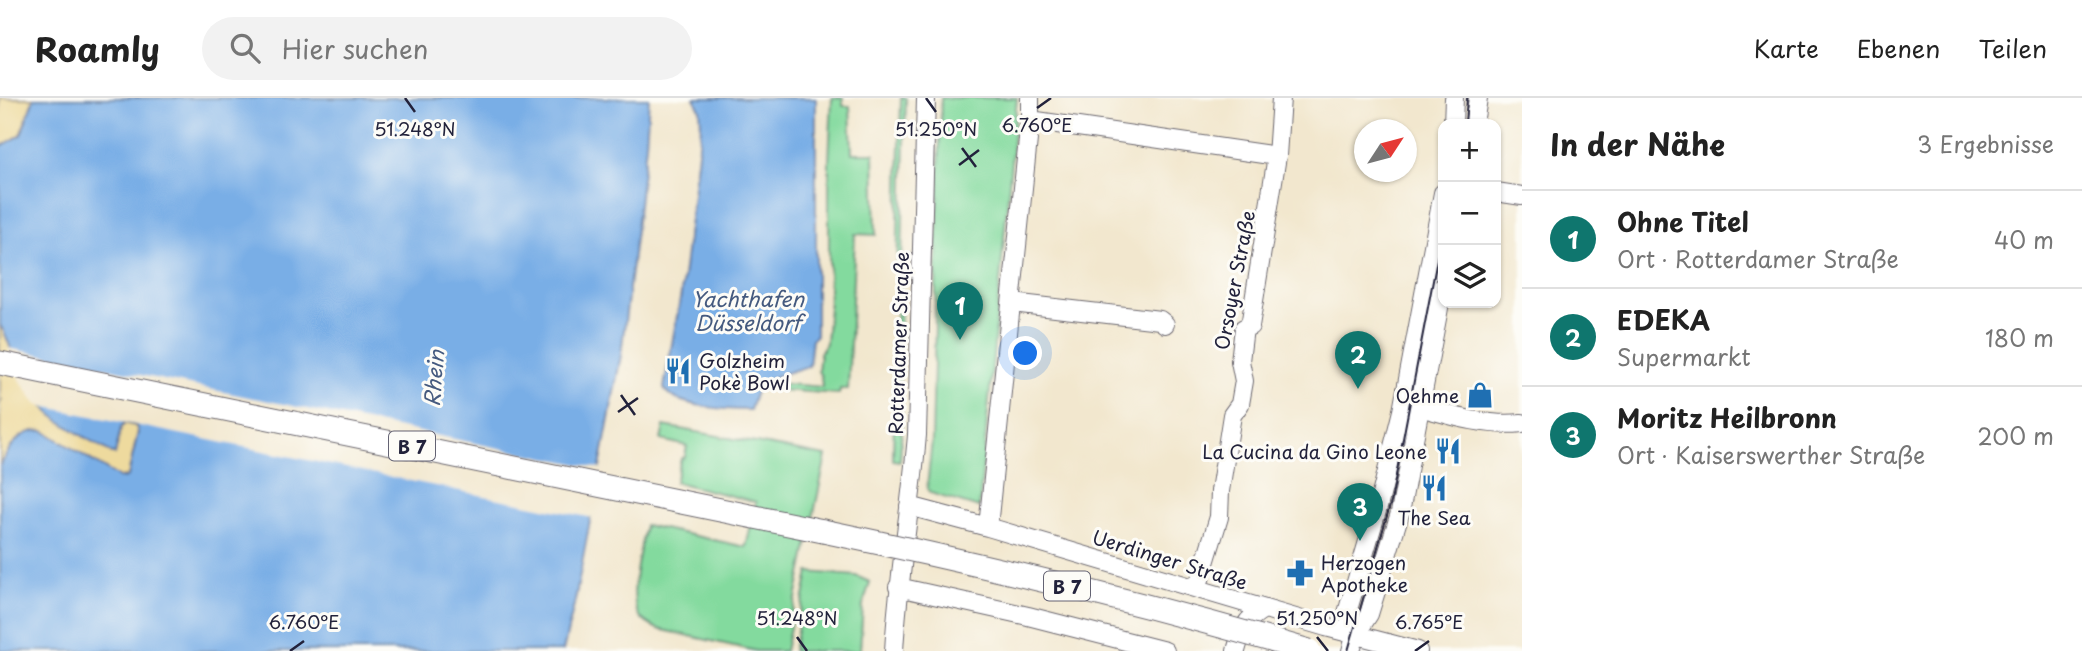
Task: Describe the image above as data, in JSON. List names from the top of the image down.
{
  "streets": {
    "main road": ["B 7"],
    "street": ["Orsoyer Straße", "Rotterdamer Straße", "Uerdinger Straße"]
  },
  "crossings": [
    ["Orsoyer Straße", "Uerdinger Straße"],
    ["Rotterdamer Straße", "Uerdinger Straße"]
  ],
  "water": ["Yachthafen Düsseldorf", "Rhein"],
  "places": {
    "restaurant": ["Golzheim Pokè Bowl", "La Cucina da Gino Leone", "The Sea"],
    "shop": ["Oehme"],
    "pharmacy": ["Herzogen Apotheke"]
  },
  "north": "top right",
  "page": {
    "header": "Roamly",
    "search": "Hier suchen",
    "nav": ["Karte", "Ebenen", "Teilen"],
    "heading": ["In der Nähe", "3 Ergebnisse"],
    "map_buttons": ["+", "−"],
    "list": [
      {
        "mark": "1",
        "name": "Ohne Titel",
        "note": "Ort · Rotterdamer Straße",
        "value": "40 m"
      },
      {
        "mark": "2",
        "name": "EDEKA",
        "note": "Supermarkt",
        "value": "180 m"
      },
      {
        "mark": "3",
        "name": "Moritz Heilbronn",
        "note": "Ort · Kaiserswerther Straße",
        "value": "200 m"
      }
    ],
    "pins": ["1", "2", "3"]
  },
  "coordinates": [
    "6.760°E",
    "51.248°N",
    "51.250°N",
    "6.765°E"
  ]
}
